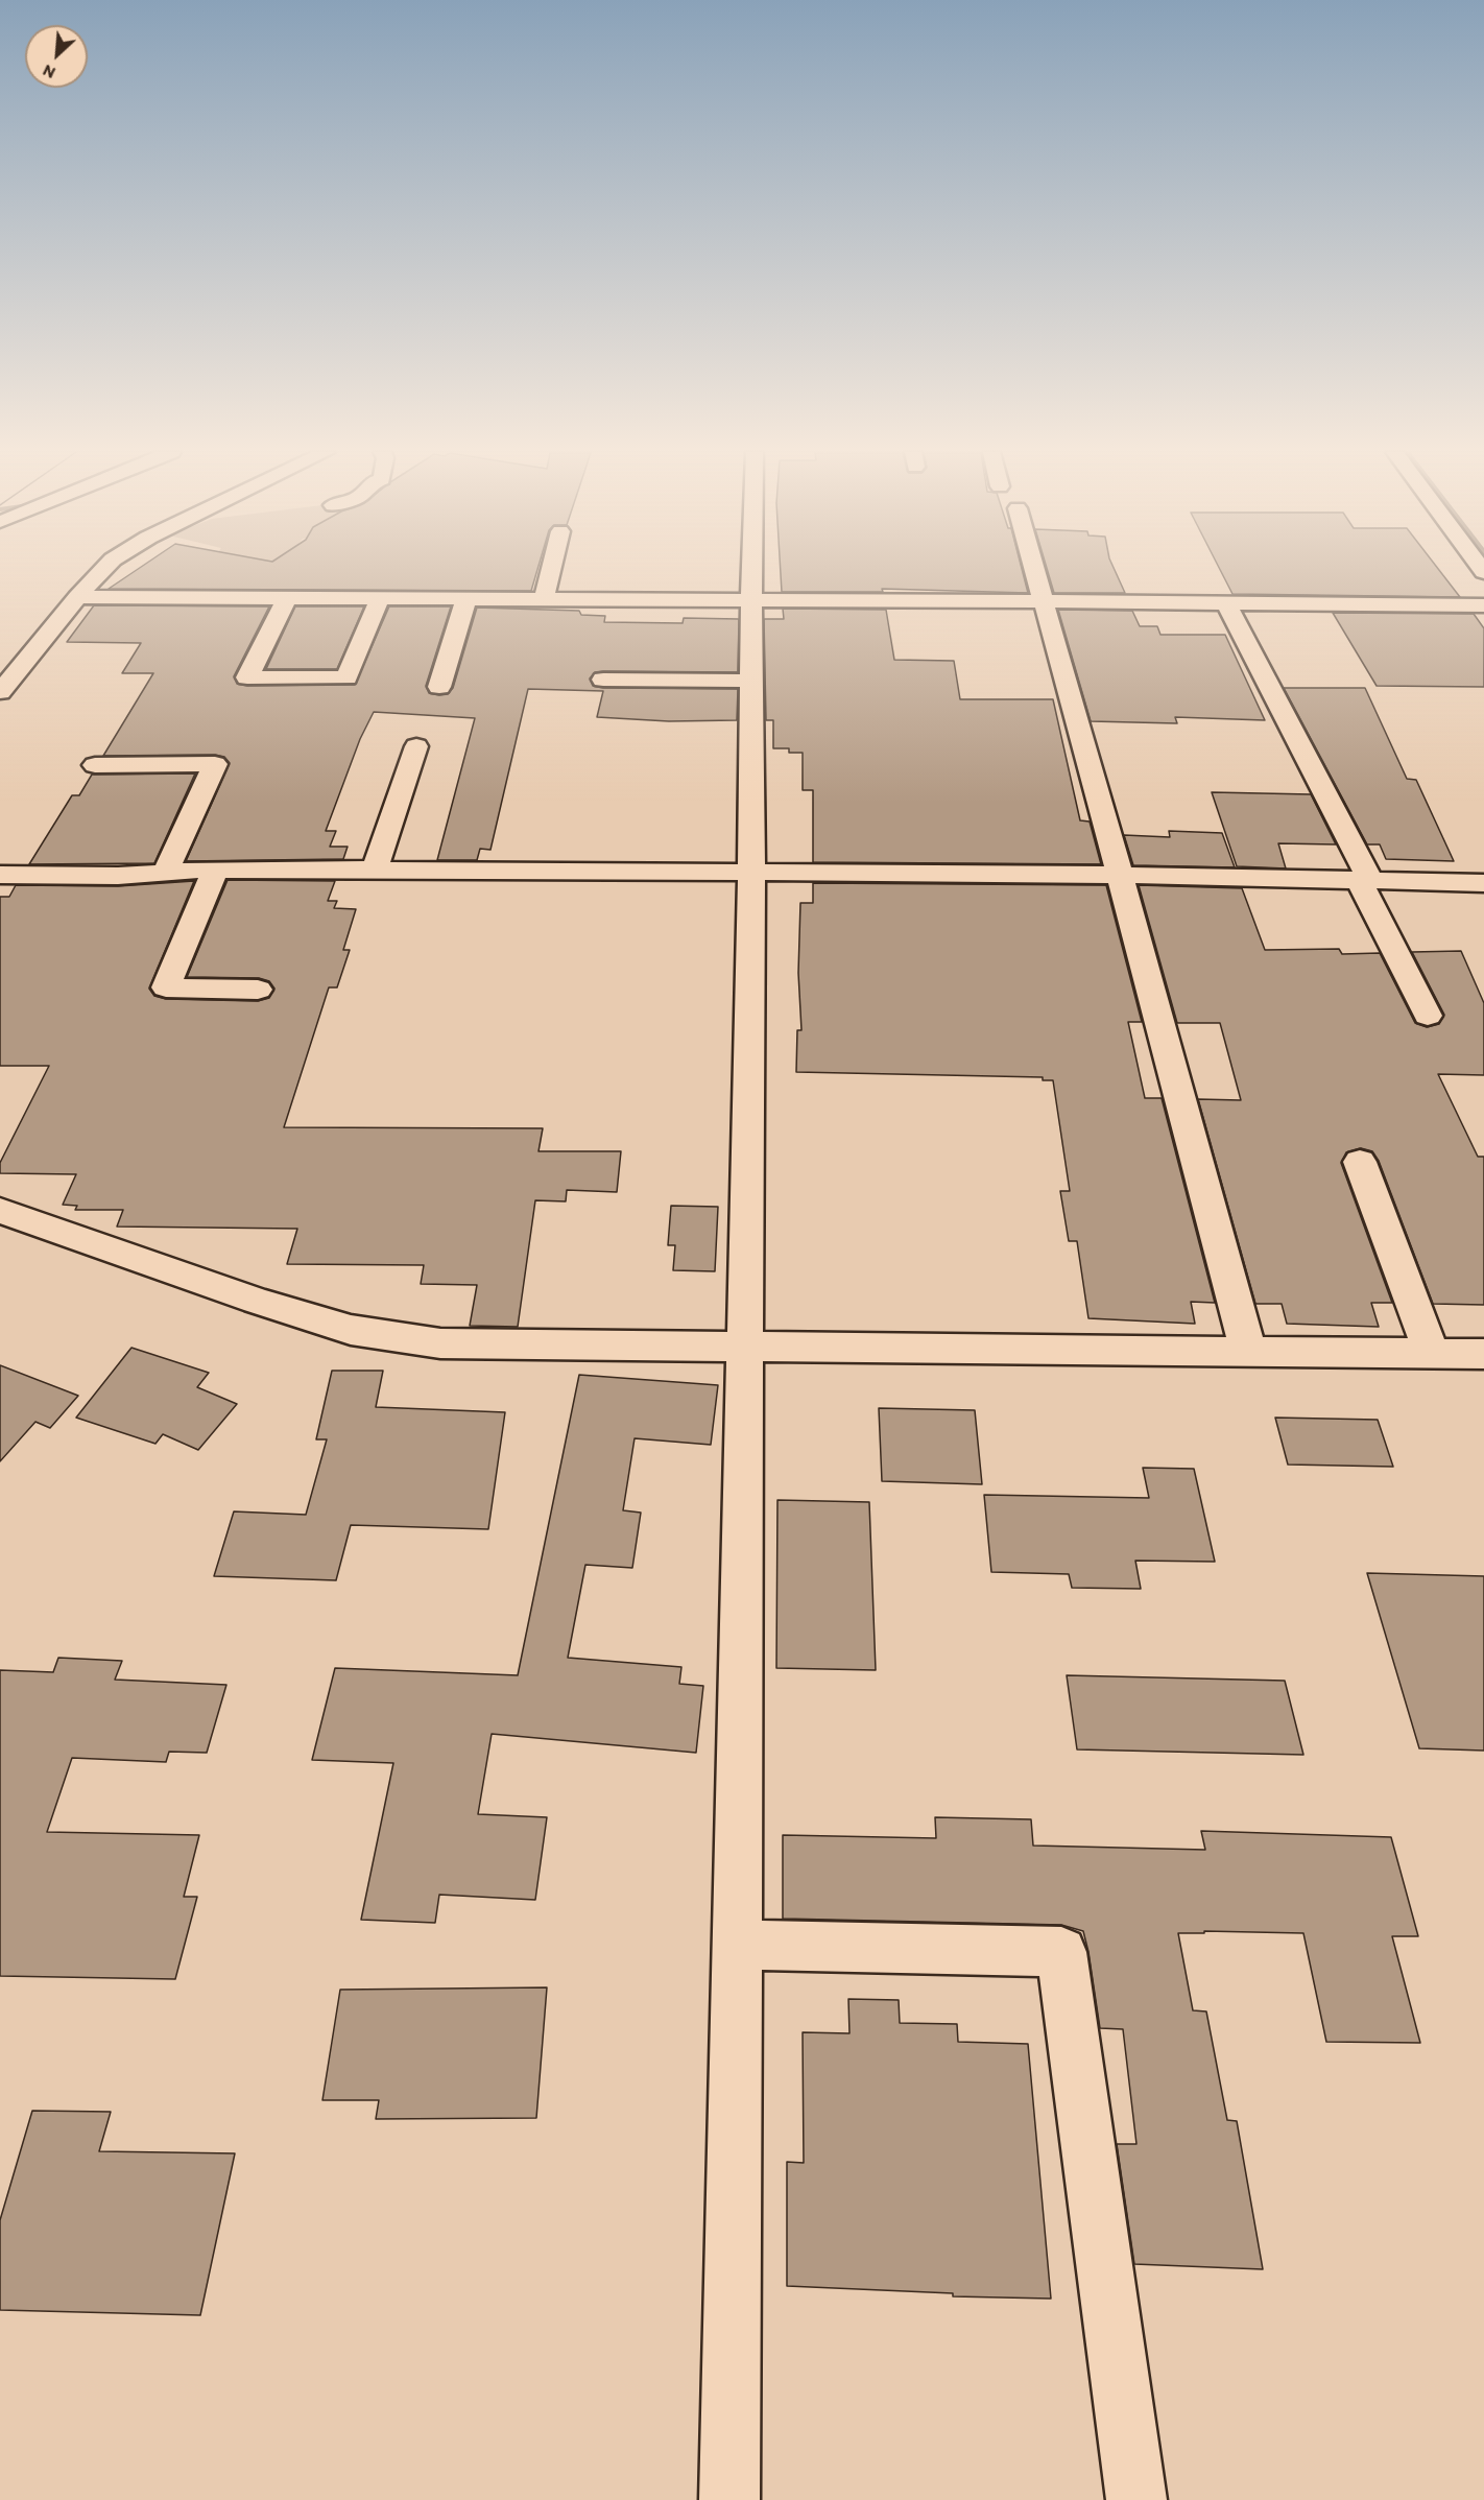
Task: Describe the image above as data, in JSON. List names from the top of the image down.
{
  "north": "bottom left"
}
